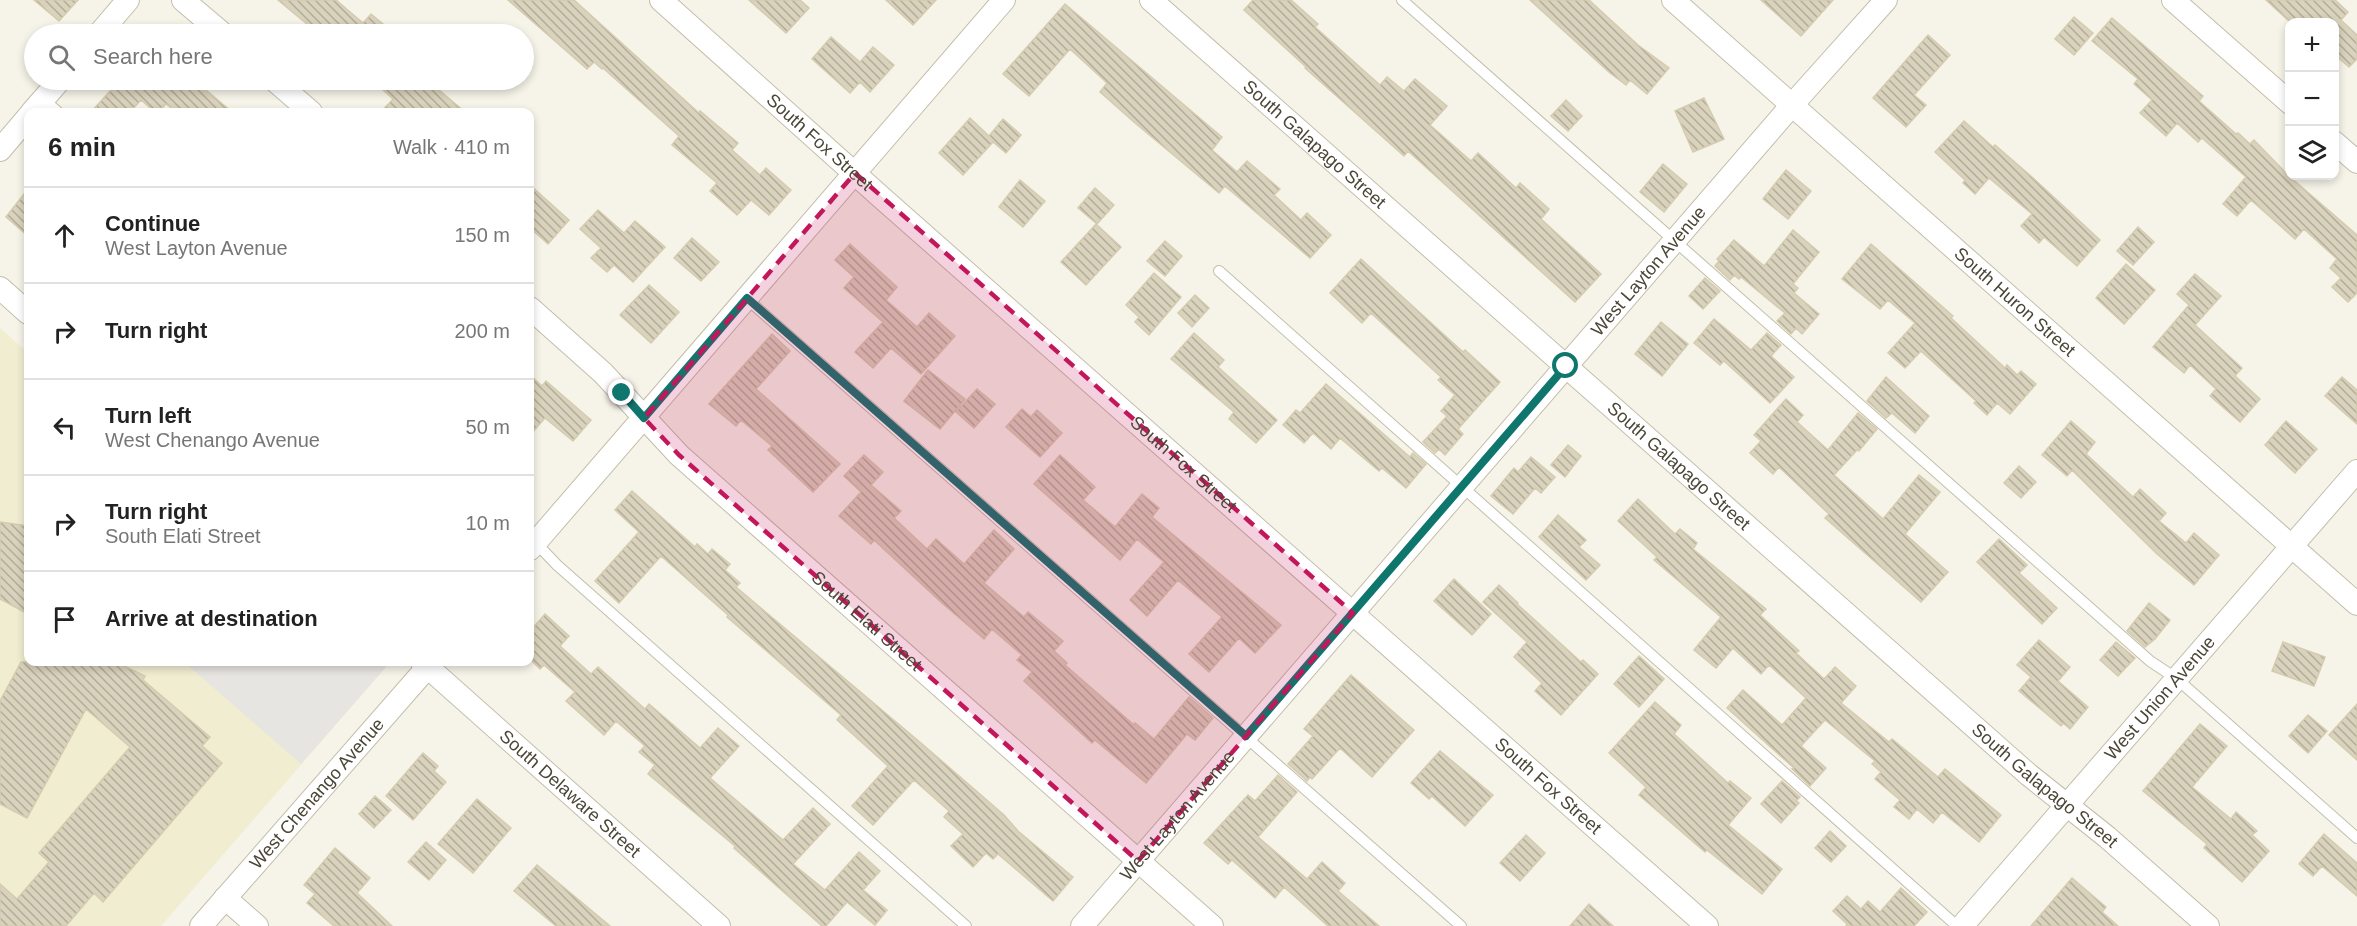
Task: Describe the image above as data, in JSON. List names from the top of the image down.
{
  "streets": {
    "street": [
      "South Fox Street",
      "South Galapago Street",
      "West Layton Avenue",
      "South Huron Street",
      "South Elati Street",
      "West Union Avenue",
      "West Chenango Avenue",
      "South Delaware Street"
    ]
  },
  "crossings": [
    ["South Fox Street", "West Layton Avenue"],
    ["South Galapago Street", "West Layton Avenue"],
    ["South Galapago Street", "West Union Avenue"],
    ["West Layton Avenue", "South Huron Street"],
    ["West Layton Avenue", "South Elati Street"],
    ["South Huron Street", "West Union Avenue"]
  ],
  "page": {
    "map_buttons": ["+", "−"],
    "search": "Search here",
    "heading": ["6 min", "Walk · 410 m"],
    "list": [
      ["Continue", "West Layton Avenue", "150 m"],
      ["Turn right", "200 m"],
      ["Turn left", "West Chenango Avenue", "50 m"],
      ["Turn right", "South Elati Street", "10 m"],
      "Arrive at destination"
    ]
  }
}
